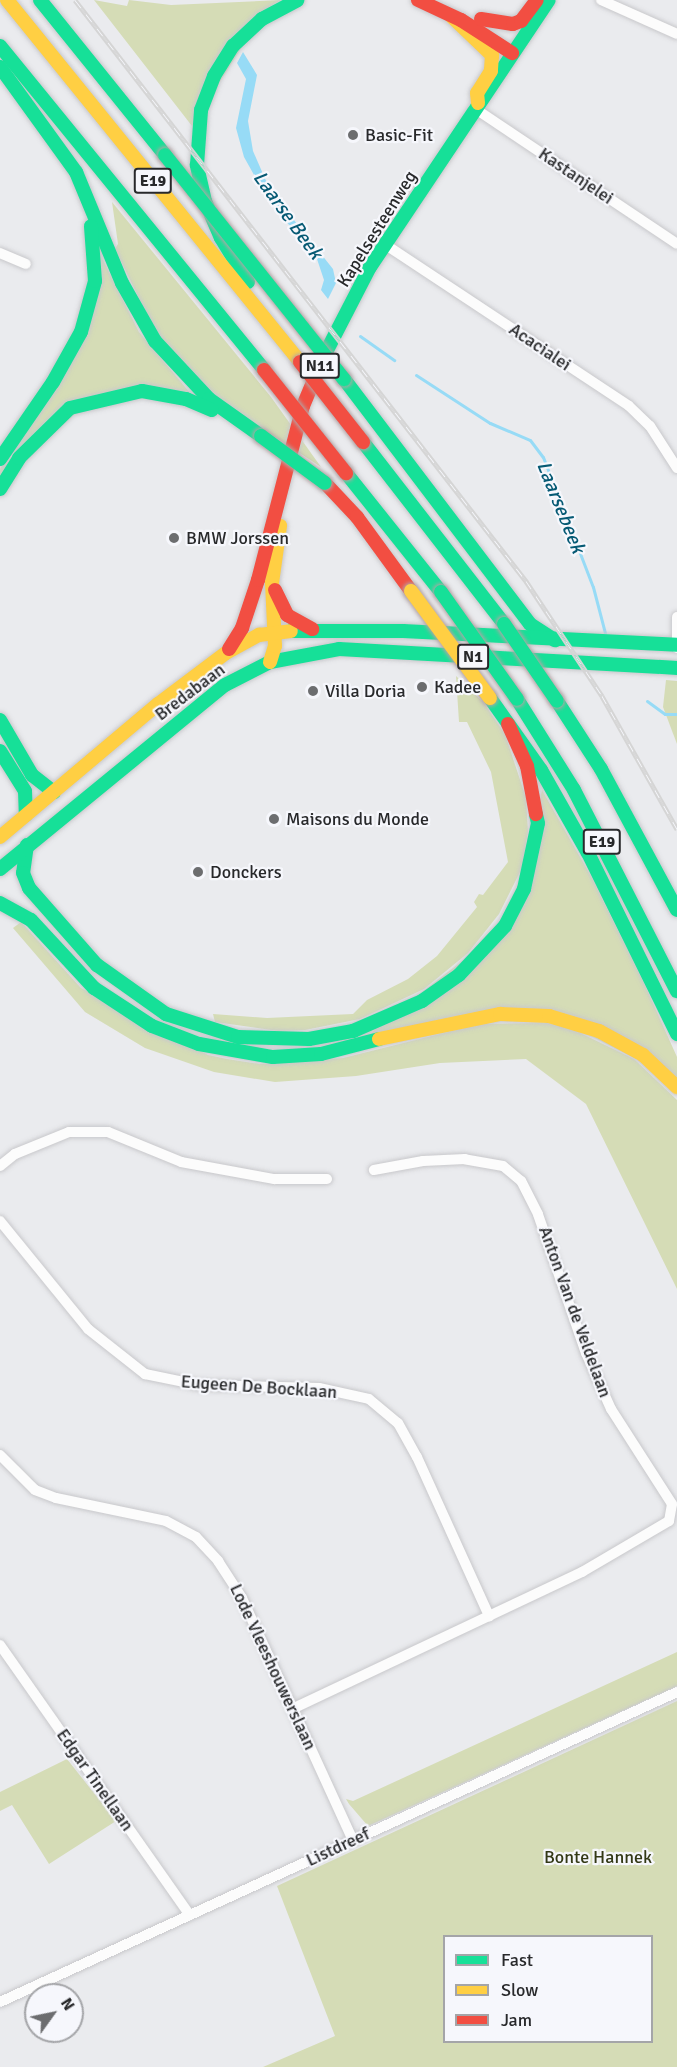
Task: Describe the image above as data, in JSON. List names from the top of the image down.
{
  "streets": {
    "main road": [
      "E19",
      "Kapelsesteenweg",
      "N11",
      "N1",
      "Bredabaan"
    ],
    "street": [
      "Kastanjelei",
      "Acacialei",
      "Anton Van de Veldelaan",
      "Eugeen De Bocklaan",
      "Lode Vleeshouwerslaan",
      "Edgar Tinellaan",
      "Listdreef"
    ]
  },
  "crossings": [
    ["Kastanjelei", "Kapelsesteenweg"],
    ["Kapelsesteenweg", "Acacialei"],
    ["Kapelsesteenweg", "Bredabaan"],
    ["Anton Van de Veldelaan", "Eugeen De Bocklaan"],
    ["Anton Van de Veldelaan", "Lode Vleeshouwerslaan"],
    ["Lode Vleeshouwerslaan", "Listdreef"],
    ["Edgar Tinellaan", "Listdreef"]
  ],
  "water": ["Laarse Beek", "Laarsebeek"],
  "parks": ["Bonte Hannek"],
  "places": [
    "Basic-Fit",
    "BMW Jorssen",
    "Kadee",
    "Villa Doria",
    "Maisons du Monde",
    "Donckers"
  ],
  "legend": ["Fast", "Slow", "Jam"],
  "north": "top right"
}
